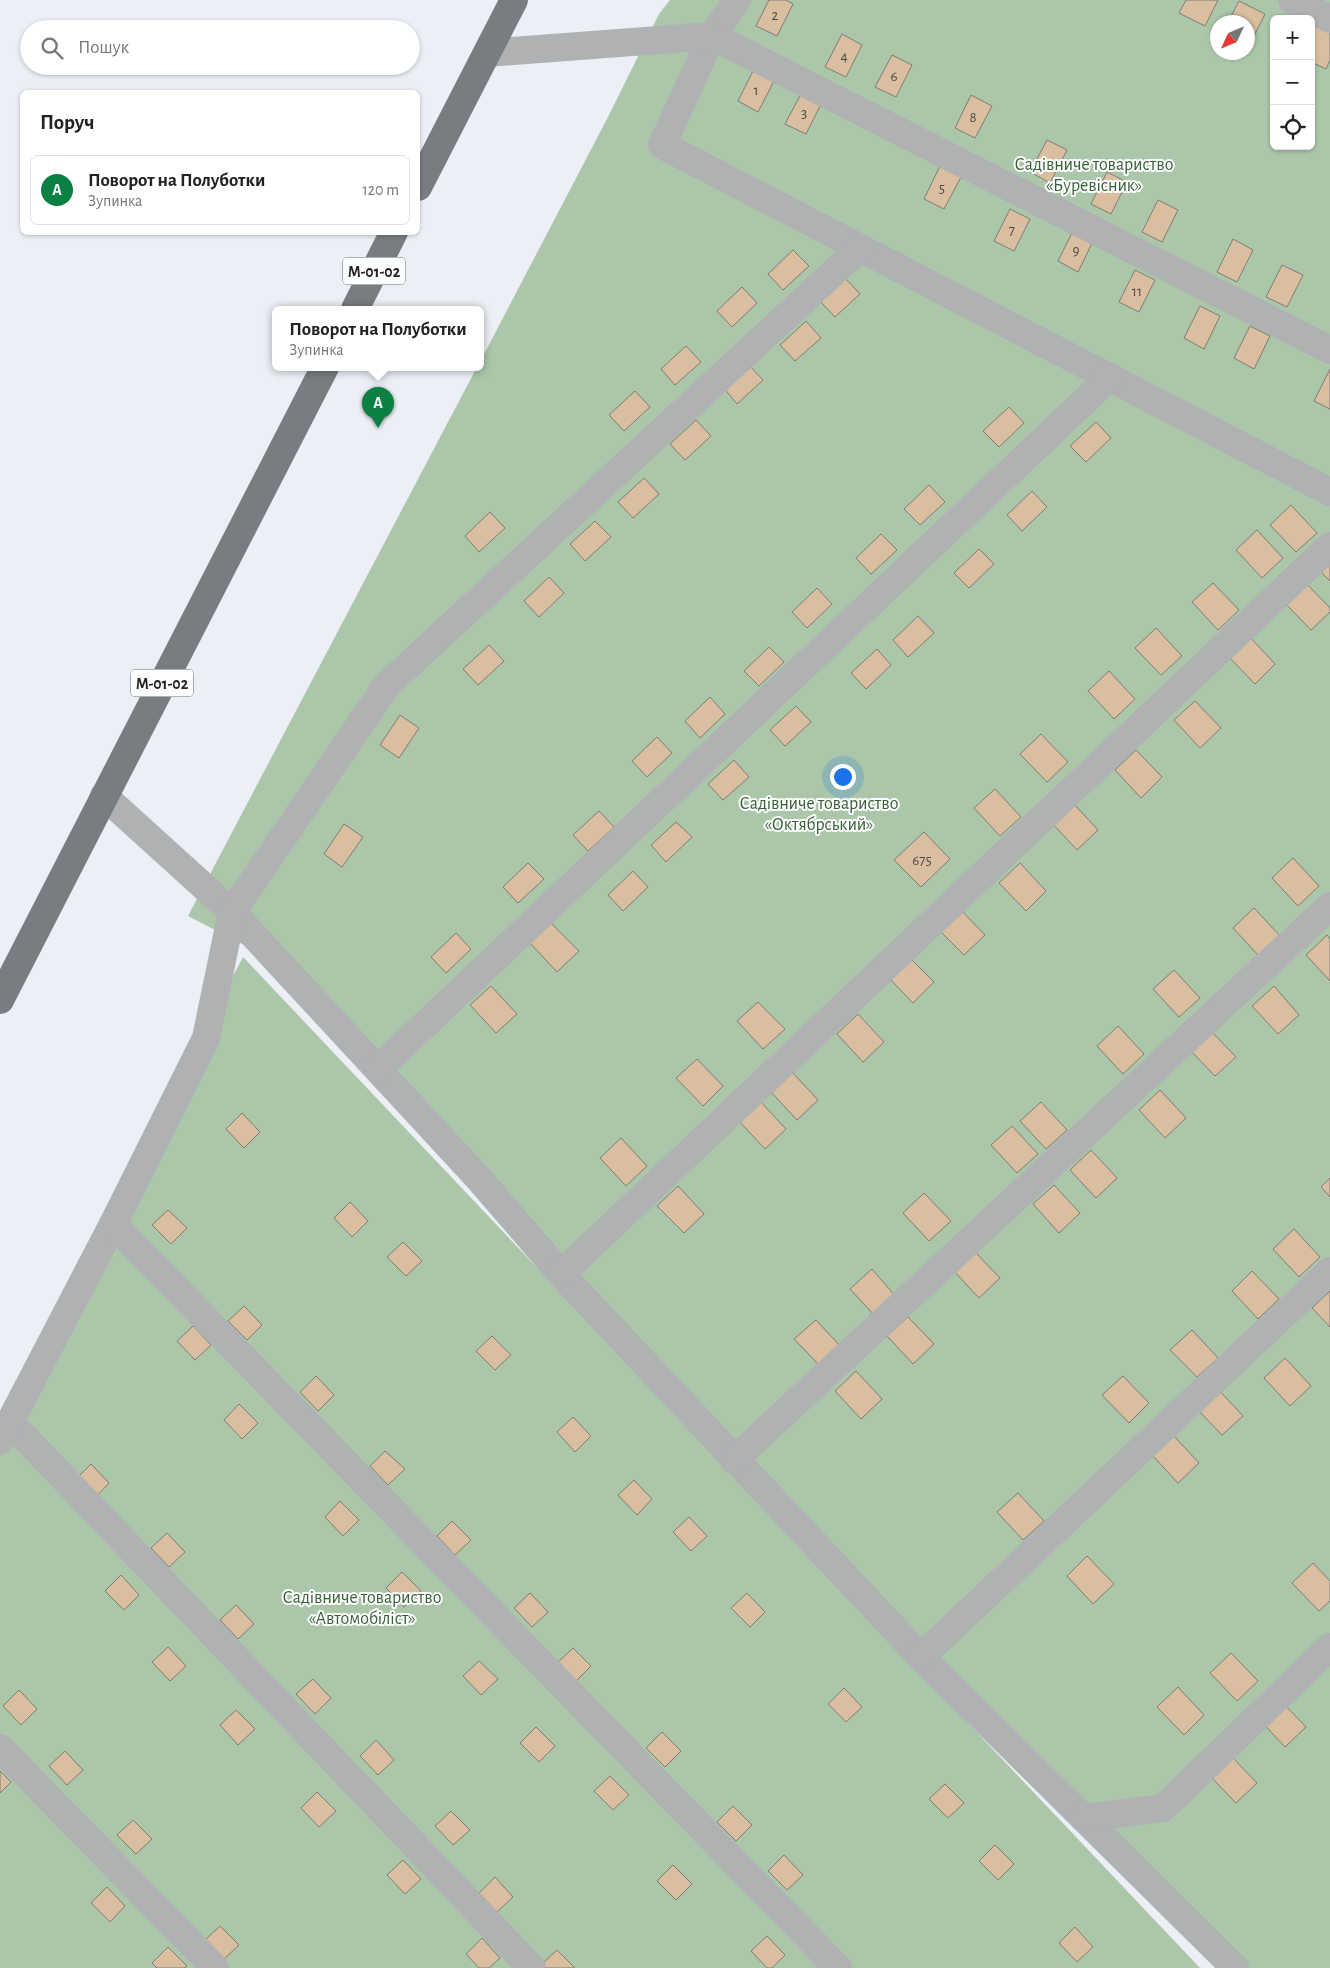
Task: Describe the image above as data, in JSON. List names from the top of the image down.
{
  "streets": {
    "main road": ["М-01-02"]
  },
  "parks": ["Садівниче товариство «Буревісник»", "Садівниче товариство «Октябрський»", "Садівниче товариство «Автомобіліст»"],
  "house_numbers": [
    "2",
    "4",
    "6",
    "1",
    "3",
    "8",
    "5",
    "7",
    "9",
    "11",
    "675"
  ],
  "north": "bottom left",
  "page": {
    "map_buttons": ["+", "−"],
    "search": "Пошук",
    "heading": "Поруч",
    "list": [
      {
        "mark": "A",
        "name": "Поворот на Полуботки",
        "note": "Зупинка",
        "value": "120 m"
      }
    ],
    "popup": ["Поворот на Полуботки", "Зупинка"],
    "pins": "A"
  }
}
